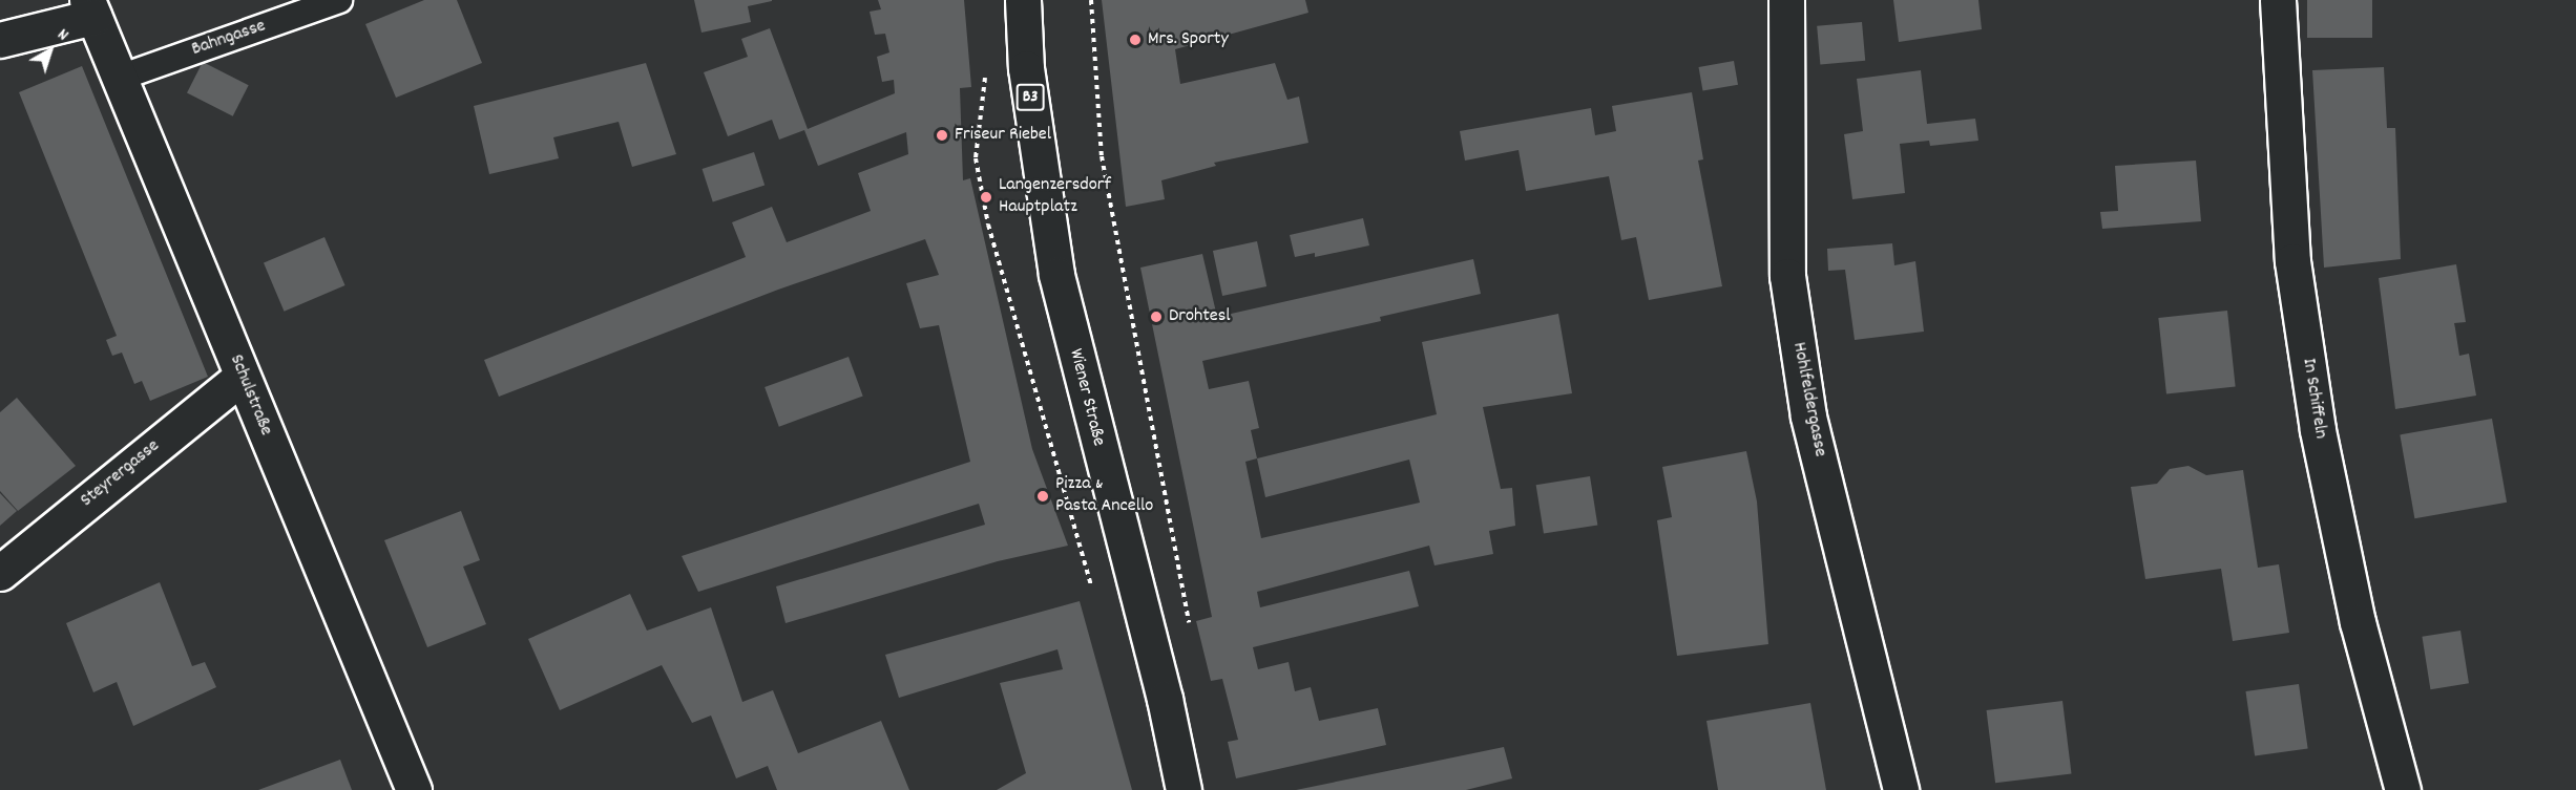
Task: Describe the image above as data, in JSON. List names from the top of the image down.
{
  "streets": {
    "street": [
      "B3",
      "Schulstraße",
      "Wiener Straße",
      "In Schiffeln",
      "Hohlfeldergasse",
      "Steyrergasse"
    ],
    "lane": ["Bahngasse"]
  },
  "crossings": [
    ["Bahngasse", "Schulstraße"],
    ["Schulstraße", "Steyrergasse"]
  ],
  "places": [
    "Mrs. Sporty",
    "Friseur Riebel",
    "Langenzersdorf Hauptplatz",
    "Drohtesl",
    "Pizza & Pasta Ancello"
  ],
  "north": "top right"
}
